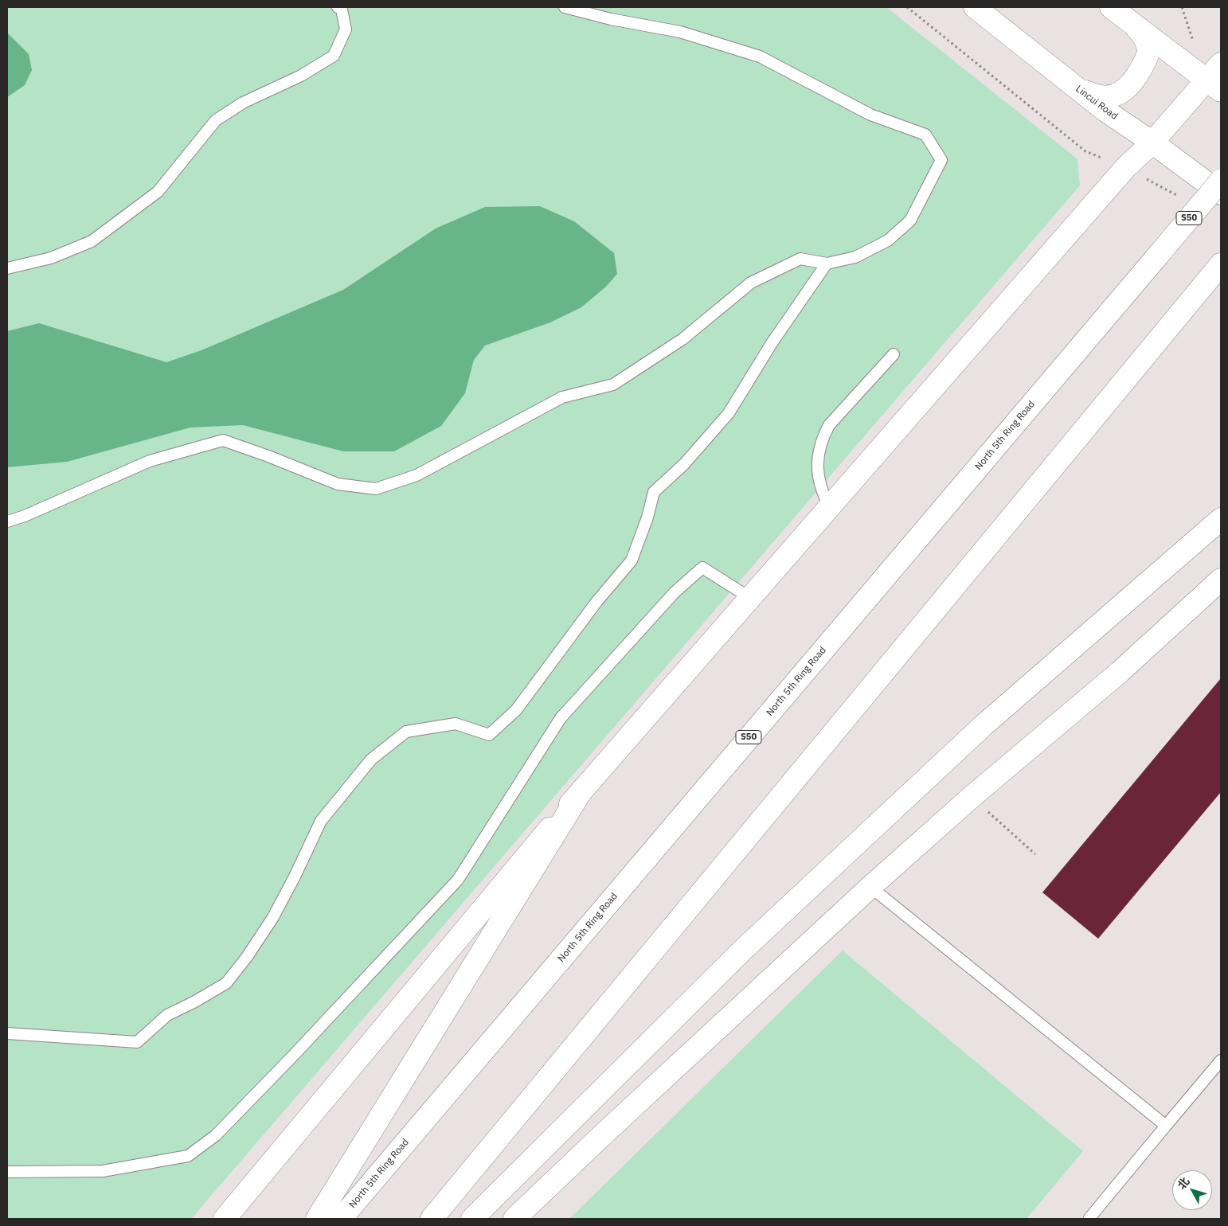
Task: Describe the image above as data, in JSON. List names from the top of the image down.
{
  "streets": {
    "main road": ["Lincui Road", "S50", "North 5th Ring Road"]
  },
  "north": "top left"
}
